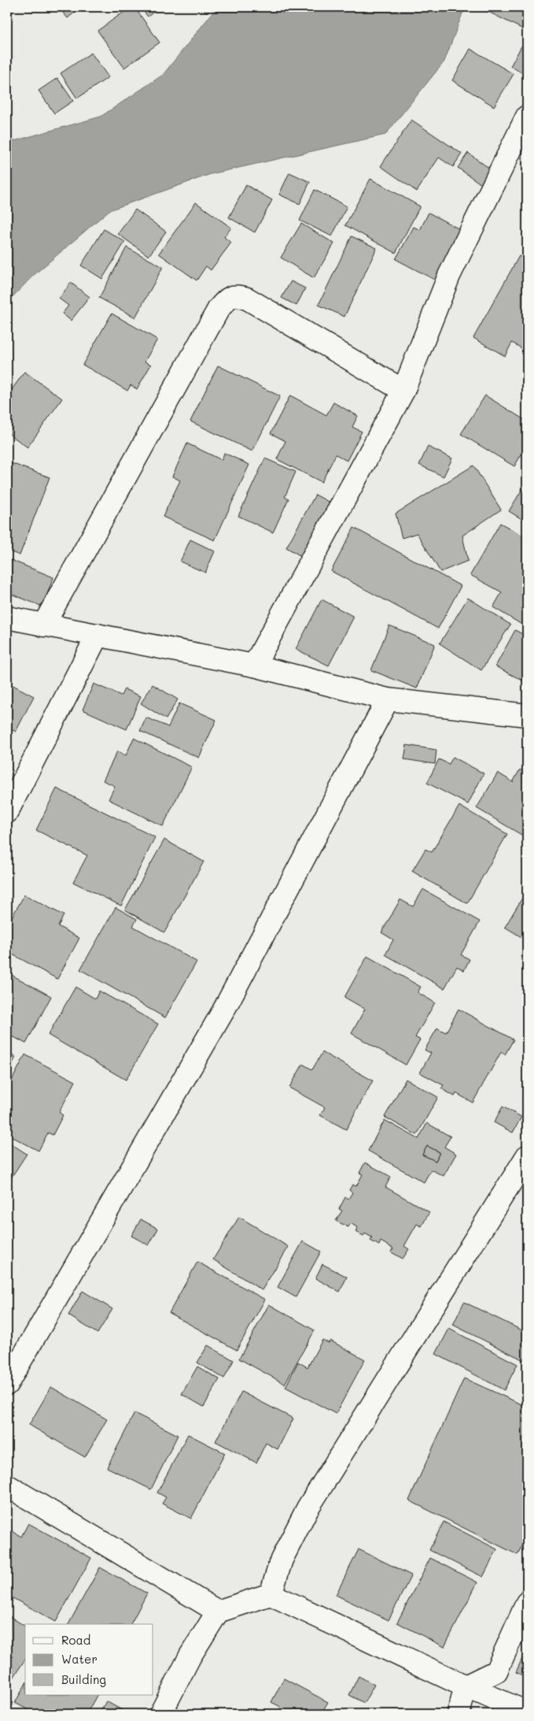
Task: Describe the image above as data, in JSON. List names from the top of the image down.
{
  "legend": ["Road", "Water", "Building"]
}
